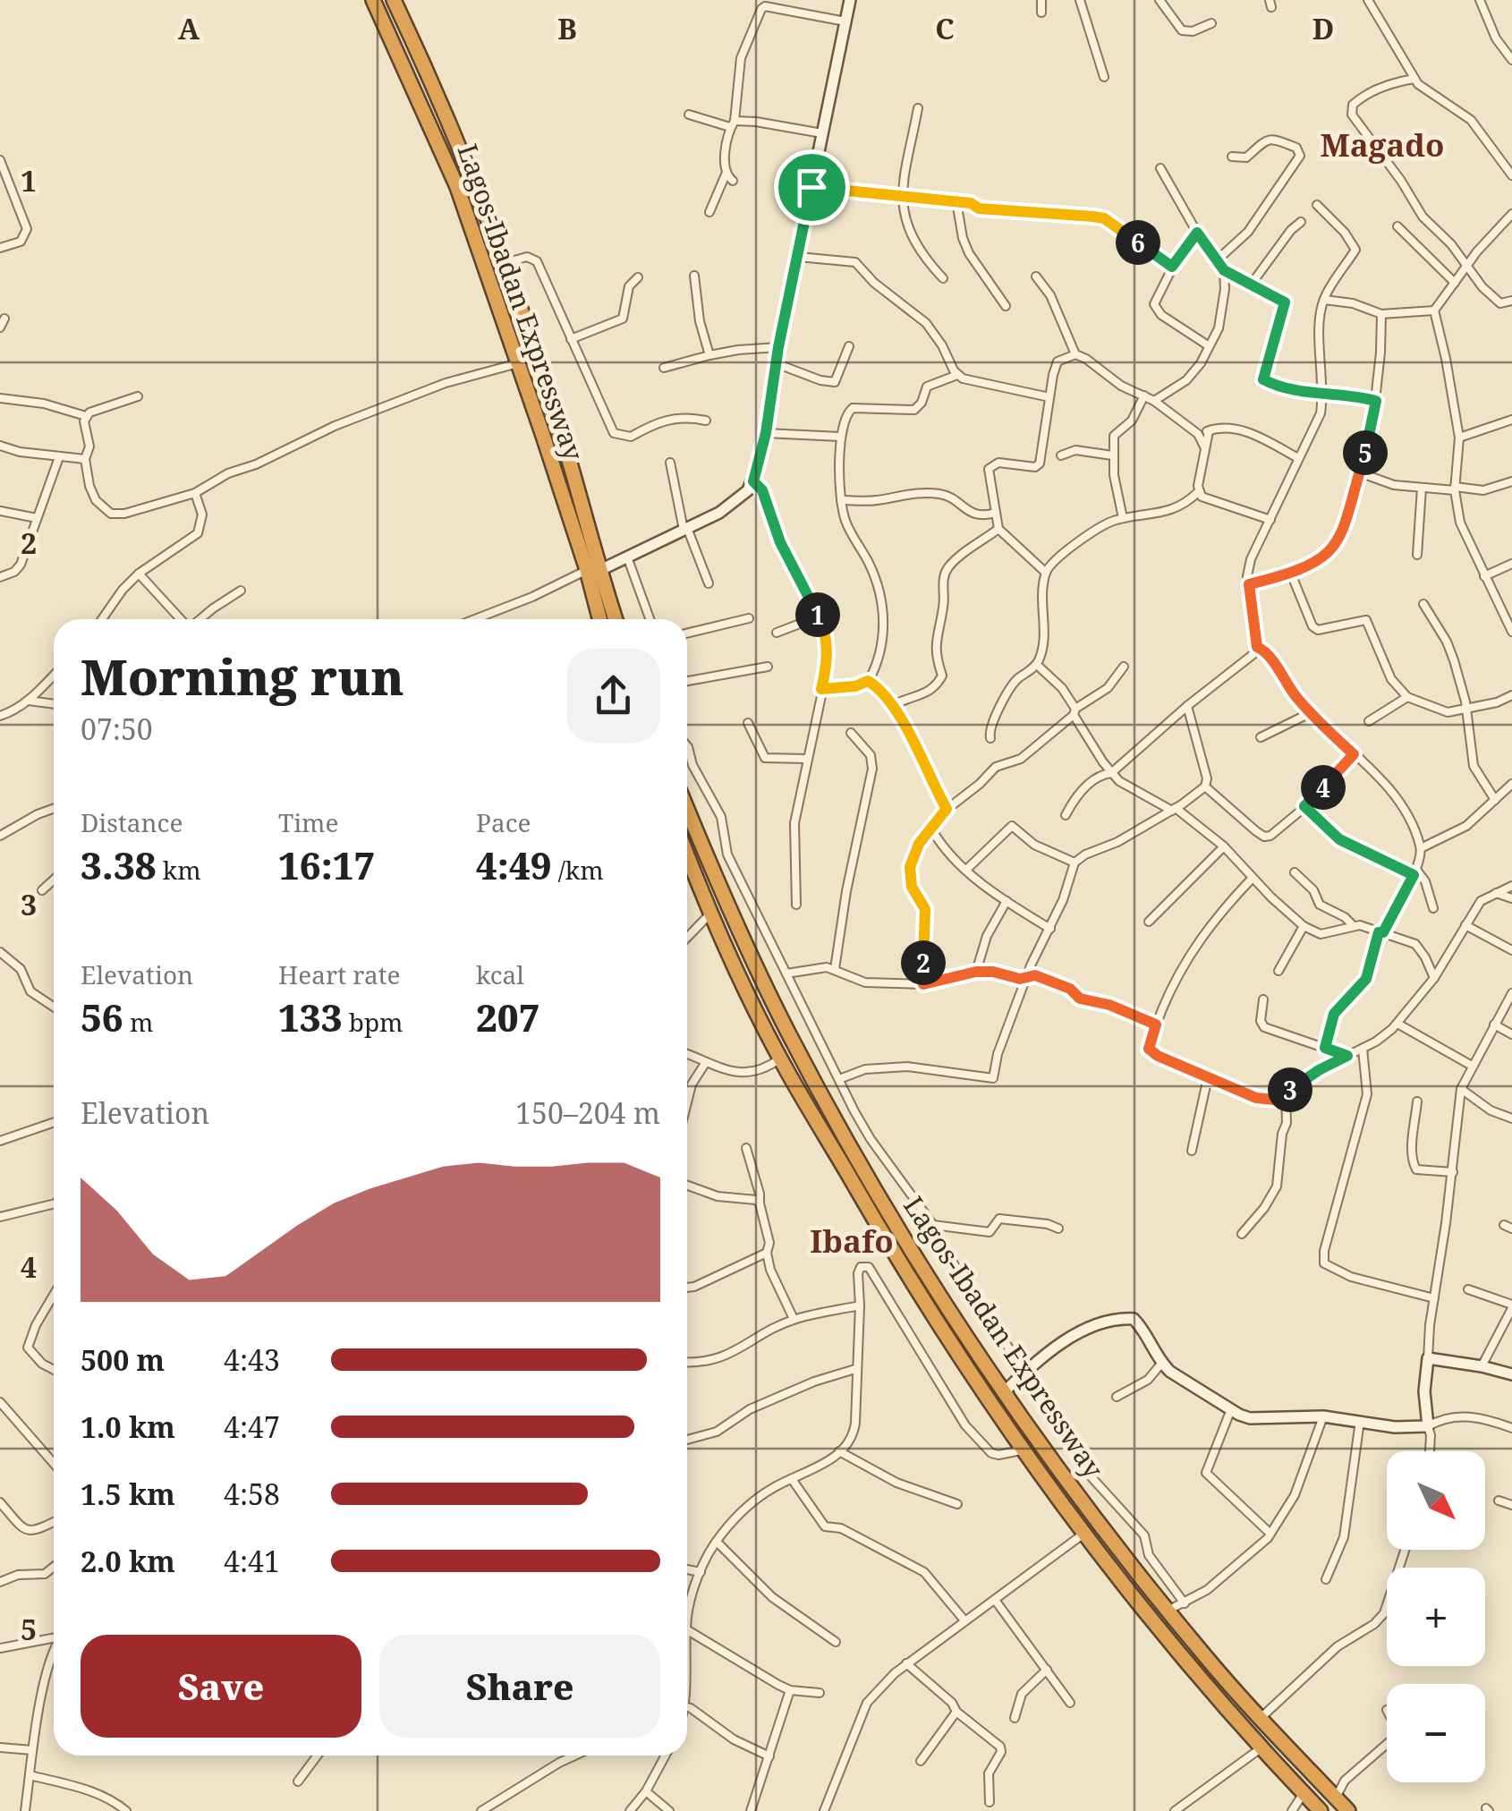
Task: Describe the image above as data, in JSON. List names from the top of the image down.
{
  "streets": {
    "highway": ["Lagos-Ibadan Expressway"]
  },
  "districts": ["Magado", "Ibafo"],
  "north": "bottom right",
  "page": {
    "pins": [
      "6",
      "5",
      "1",
      "4",
      "2",
      "3"
    ],
    "heading": ["Morning run", "07:50"],
    "stats": [
      ["Distance", "3.38 km"],
      ["Time", "16:17"],
      ["Pace", "4:49 /km"],
      ["Elevation", "56 m"],
      ["Heart rate", "133 bpm"],
      ["kcal", "207"]
    ],
    "chart": ["Elevation", "150–204 m"],
    "list": [
      {
        "name": "500 m",
        "note": "4:43"
      },
      {
        "name": "1.0 km",
        "note": "4:47"
      },
      {
        "name": "1.5 km",
        "note": "4:58"
      },
      {
        "name": "2.0 km",
        "note": "4:41"
      }
    ],
    "map_buttons": ["+", "−"],
    "buttons": ["Save", "Share"]
  },
  "grid": {
    "columns": [
      "A",
      "B",
      "C",
      "D"
    ],
    "rows": [
      "1",
      "2",
      "3",
      "4",
      "5"
    ]
  }
}
